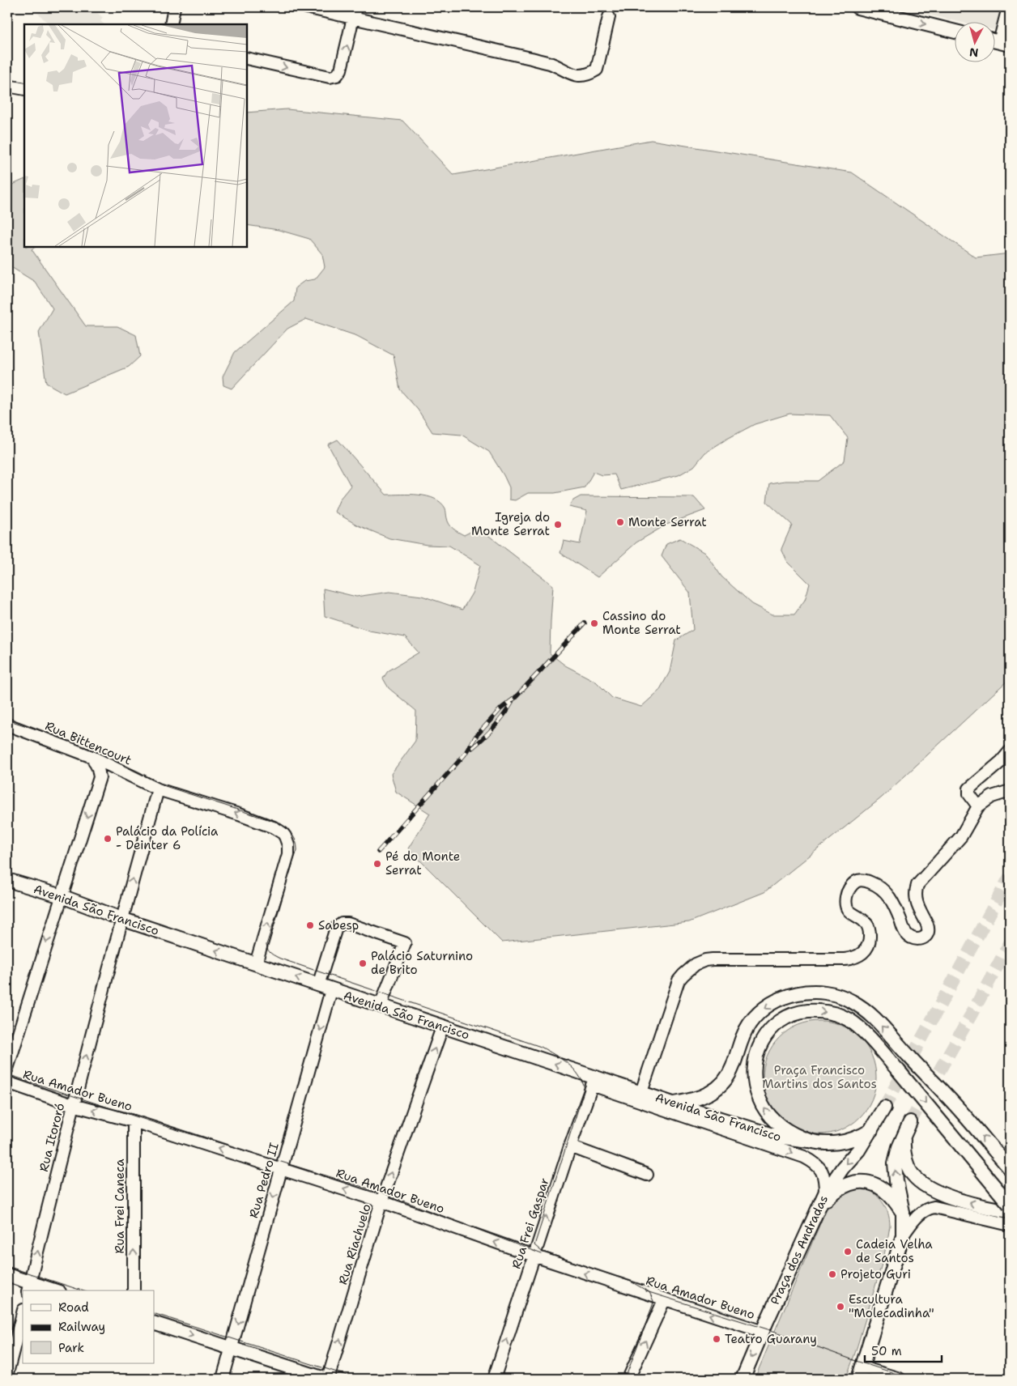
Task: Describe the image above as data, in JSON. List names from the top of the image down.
{
  "streets": {
    "main road": ["Avenida São Francisco", "Praça dos Andradas"],
    "street": [
      "Rua Bittencourt",
      "Rua Amador Bueno",
      "Rua Itororó",
      "Rua Pedro II",
      "Rua Frei Caneca",
      "Rua Frei Gaspar",
      "Rua Riachuelo"
    ]
  },
  "crossings": [
    ["Rua Bittencourt", "Avenida São Francisco"],
    ["Rua Bittencourt", "Rua Itororó"],
    ["Avenida São Francisco", "Rua Itororó"],
    ["Avenida São Francisco", "Rua Pedro II"],
    ["Avenida São Francisco", "Rua Frei Gaspar"],
    ["Avenida São Francisco", "Rua Riachuelo"],
    ["Avenida São Francisco", "Praça dos Andradas"],
    ["Rua Amador Bueno", "Rua Itororó"],
    ["Rua Amador Bueno", "Rua Pedro II"],
    ["Rua Amador Bueno", "Rua Frei Caneca"],
    ["Rua Amador Bueno", "Rua Frei Gaspar"],
    ["Rua Amador Bueno", "Rua Riachuelo"],
    ["Rua Amador Bueno", "Praça dos Andradas"]
  ],
  "one_way": [
    "Rua Amador Bueno",
    "Rua Pedro II",
    "Rua Frei Caneca",
    "Rua Frei Gaspar",
    "Rua Riachuelo",
    "Praça dos Andradas"
  ],
  "parks": ["Praça Francisco Martins dos Santos"],
  "places": [
    "Monte Serrat",
    "Igreja do Monte Serrat",
    "Cassino do Monte Serrat",
    "Palácio da Polícia - Deinter 6",
    "Pé do Monte Serrat",
    "Sabesp",
    "Palácio Saturnino de Brito",
    "Cadeia Velha de Santos",
    "Projeto Guri",
    "Escultura \"Molecadinha\"",
    "Teatro Guarany"
  ],
  "legend": ["Road", "Railway", "Park"],
  "scale_bar": "50 m",
  "north": "bottom"
}
